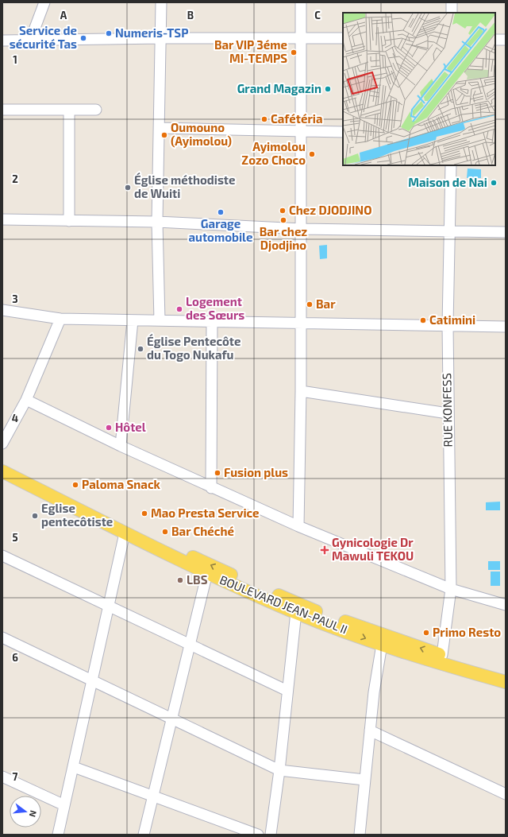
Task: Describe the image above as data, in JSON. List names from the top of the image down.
{
  "streets": {
    "main road": ["BOULEVARD JEAN-PAUL II"],
    "street": ["RUE KONFESS"]
  },
  "crossings": [
    ["RUE KONFESS", "BOULEVARD JEAN-PAUL II"]
  ],
  "places": {
    "other": [
      "Numeris-TSP",
      "Service de sécurité Tas",
      "Bar VIP 3éme MI-TEMPS",
      "Grand Magazin",
      "Cafétéria",
      "Oumouno (Ayimolou)",
      "Ayimolou Zozo Choco",
      "Maison de Nai",
      "Église méthodiste de Wuiti",
      "Chez DJODJINO",
      "Garage automobile",
      "Bar chez Djodjino",
      "Bar",
      "Logement des Sœurs",
      "Catimini",
      "Église Pentecôte du Togo Nukafu",
      "Hôtel",
      "Fusion plus",
      "Paloma Snack",
      "Mao Presta Service",
      "Eglise pentecôtiste",
      "Bar Chéché",
      "LBS",
      "Primo Resto"
    ],
    "health": ["Gynicologie Dr Mawuli TEKOU"]
  },
  "north": "right",
  "grid": {
    "columns": ["A", "B", "C"],
    "rows": [
      "1",
      "2",
      "3",
      "4",
      "5",
      "6",
      "7"
    ]
  }
}
